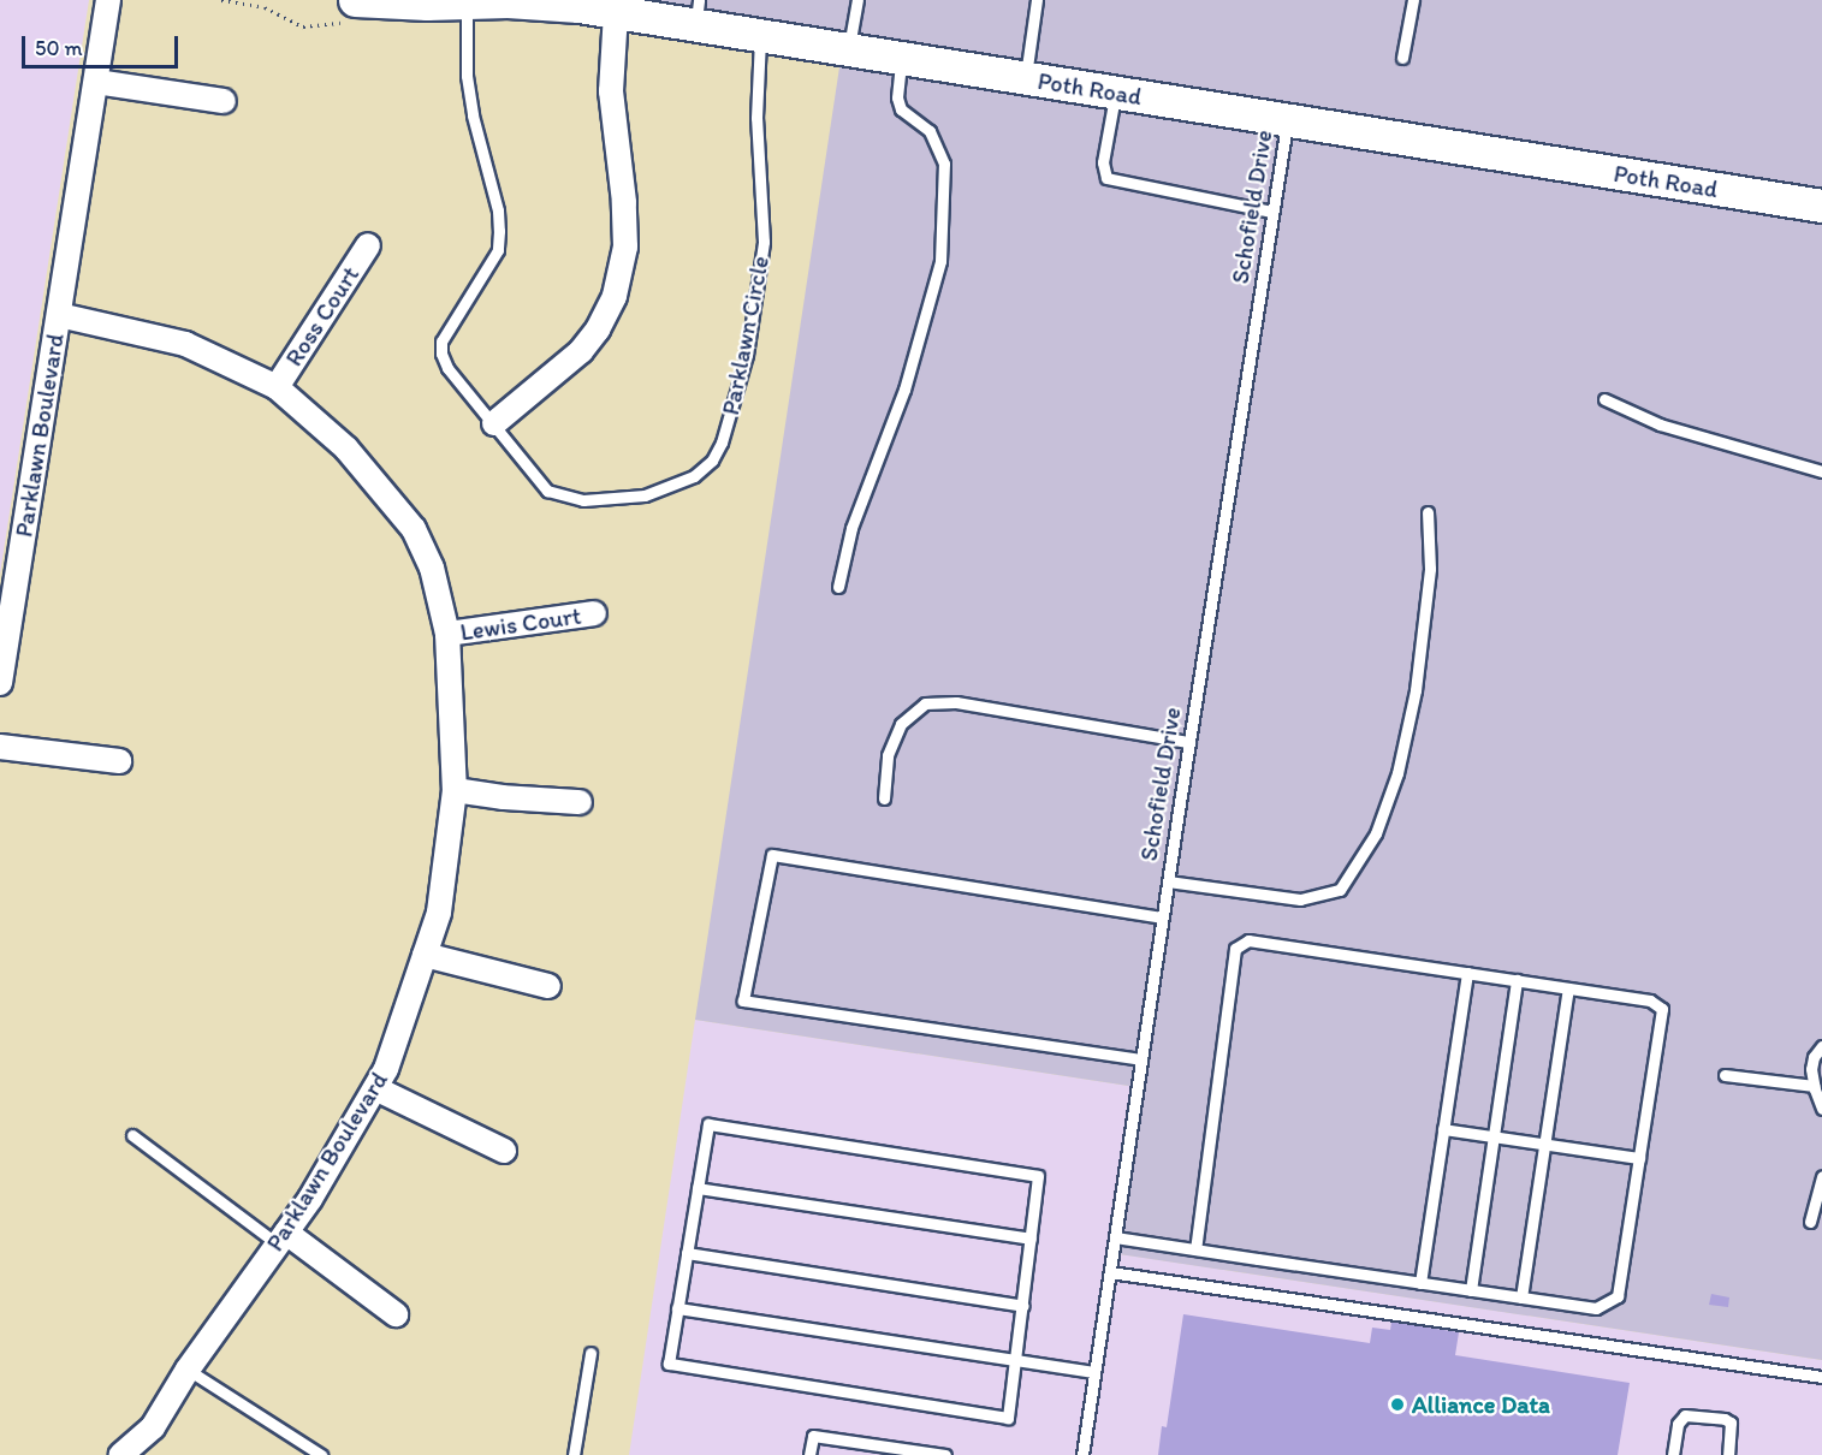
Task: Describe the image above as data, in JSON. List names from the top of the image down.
{
  "streets": {
    "street": [
      "Poth Road",
      "Ross Court",
      "Parklawn Boulevard",
      "Lewis Court"
    ],
    "lane": ["Schofield Drive", "Parklawn Circle"]
  },
  "crossings": [
    ["Poth Road", "Schofield Drive"],
    ["Poth Road", "Parklawn Circle"],
    ["Ross Court", "Parklawn Boulevard"],
    ["Parklawn Boulevard", "Lewis Court"]
  ],
  "places": ["Alliance Data"],
  "scale_bar": "50 m"
}
